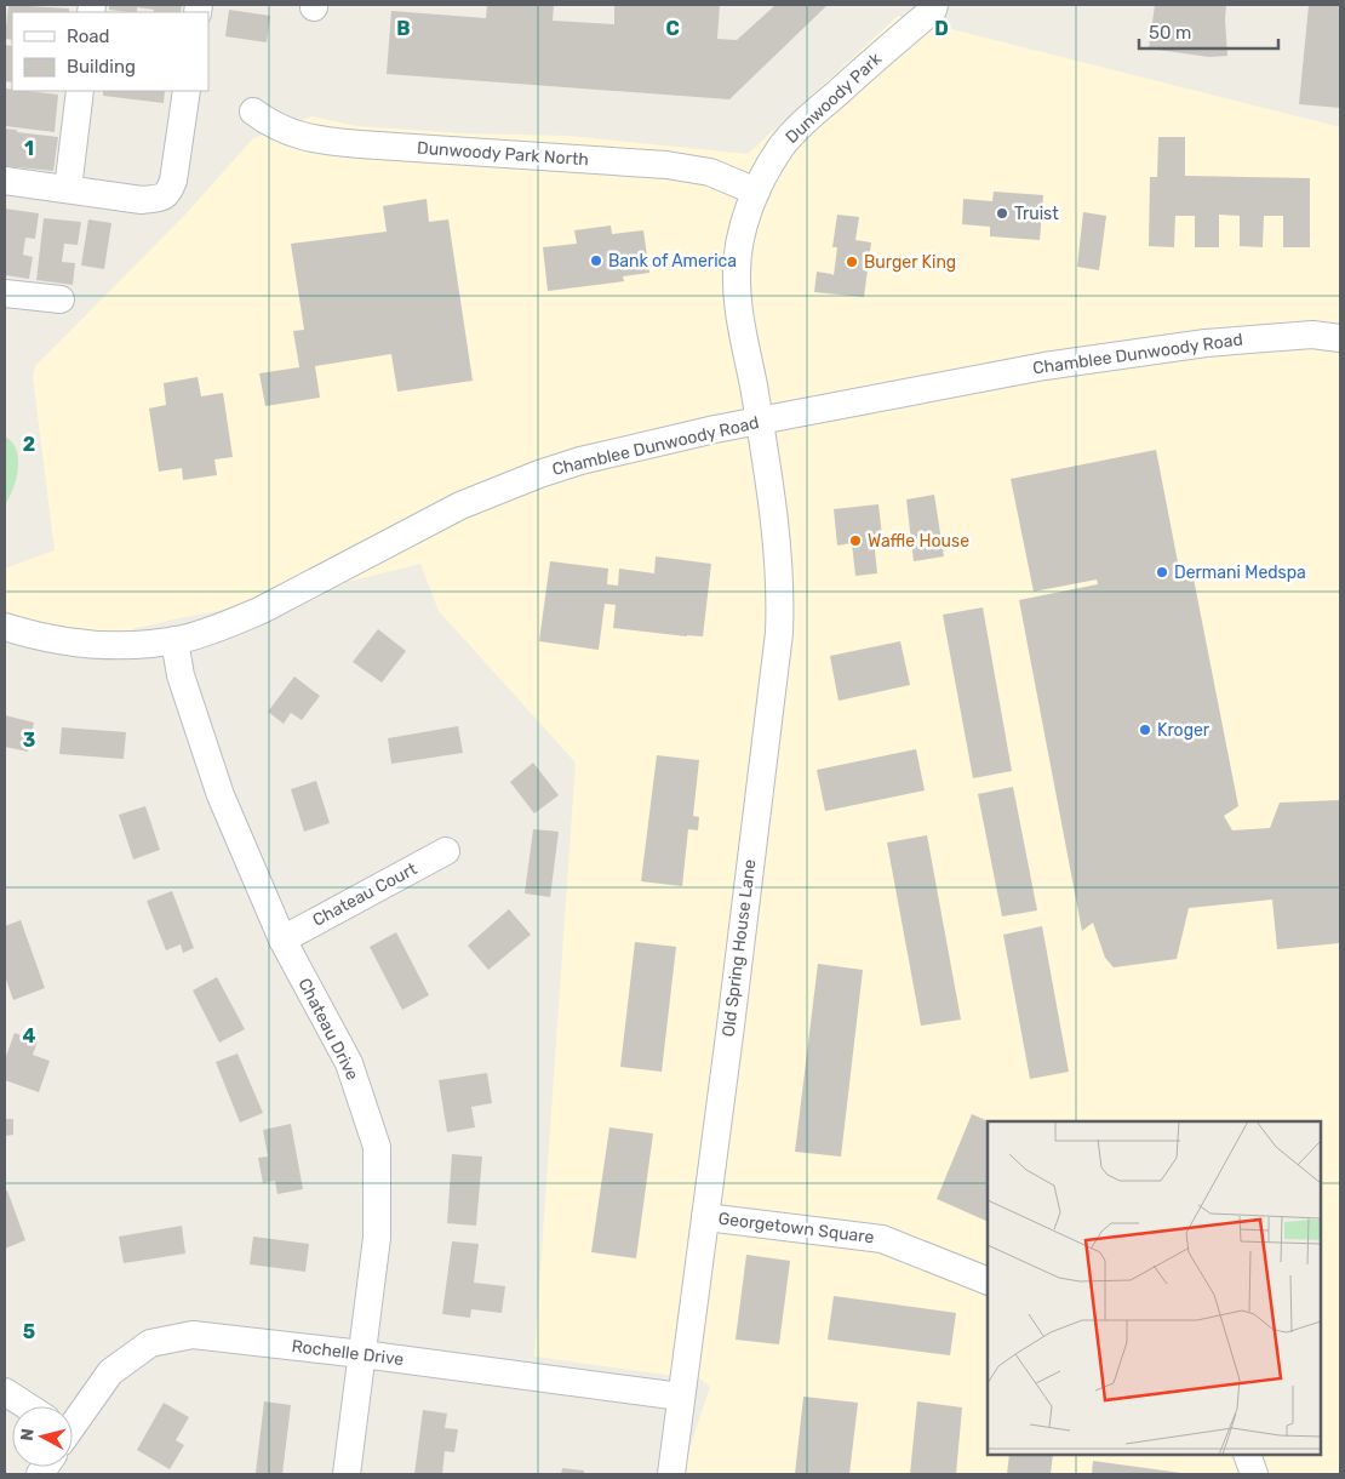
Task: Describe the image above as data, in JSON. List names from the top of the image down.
{
  "streets": {
    "street": [
      "Dunwoody Park",
      "Dunwoody Park North",
      "Chamblee Dunwoody Road",
      "Chateau Court",
      "Old Spring House Lane",
      "Chateau Drive",
      "Georgetown Square",
      "Rochelle Drive"
    ]
  },
  "crossings": [
    ["Dunwoody Park", "Dunwoody Park North"],
    ["Dunwoody Park", "Chamblee Dunwoody Road"],
    ["Dunwoody Park", "Old Spring House Lane"],
    ["Chamblee Dunwoody Road", "Old Spring House Lane"],
    ["Chamblee Dunwoody Road", "Chateau Drive"],
    ["Chateau Court", "Chateau Drive"],
    ["Old Spring House Lane", "Georgetown Square"],
    ["Old Spring House Lane", "Rochelle Drive"],
    ["Chateau Drive", "Rochelle Drive"]
  ],
  "places": [
    "Truist",
    "Bank of America",
    "Burger King",
    "Waffle House",
    "Dermani Medspa",
    "Kroger"
  ],
  "legend": ["Road", "Building"],
  "scale_bar": "50 m",
  "north": "left",
  "grid": {
    "columns": ["B", "C", "D"],
    "rows": [
      "1",
      "2",
      "3",
      "4",
      "5"
    ]
  }
}
